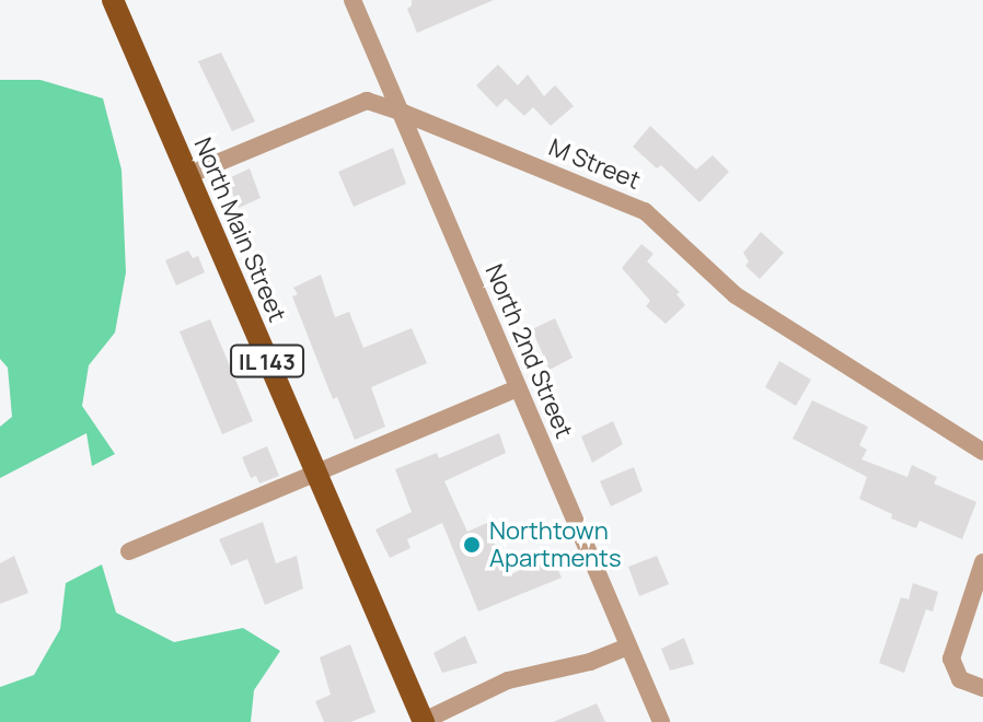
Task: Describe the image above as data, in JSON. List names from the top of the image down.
{
  "streets": {
    "main road": ["North Main Street", "IL 143"],
    "street": ["M Street", "North 2nd Street"]
  },
  "crossings": [
    ["M Street", "North Main Street"],
    ["M Street", "North 2nd Street"]
  ],
  "places": ["Northtown Apartments"]
}
